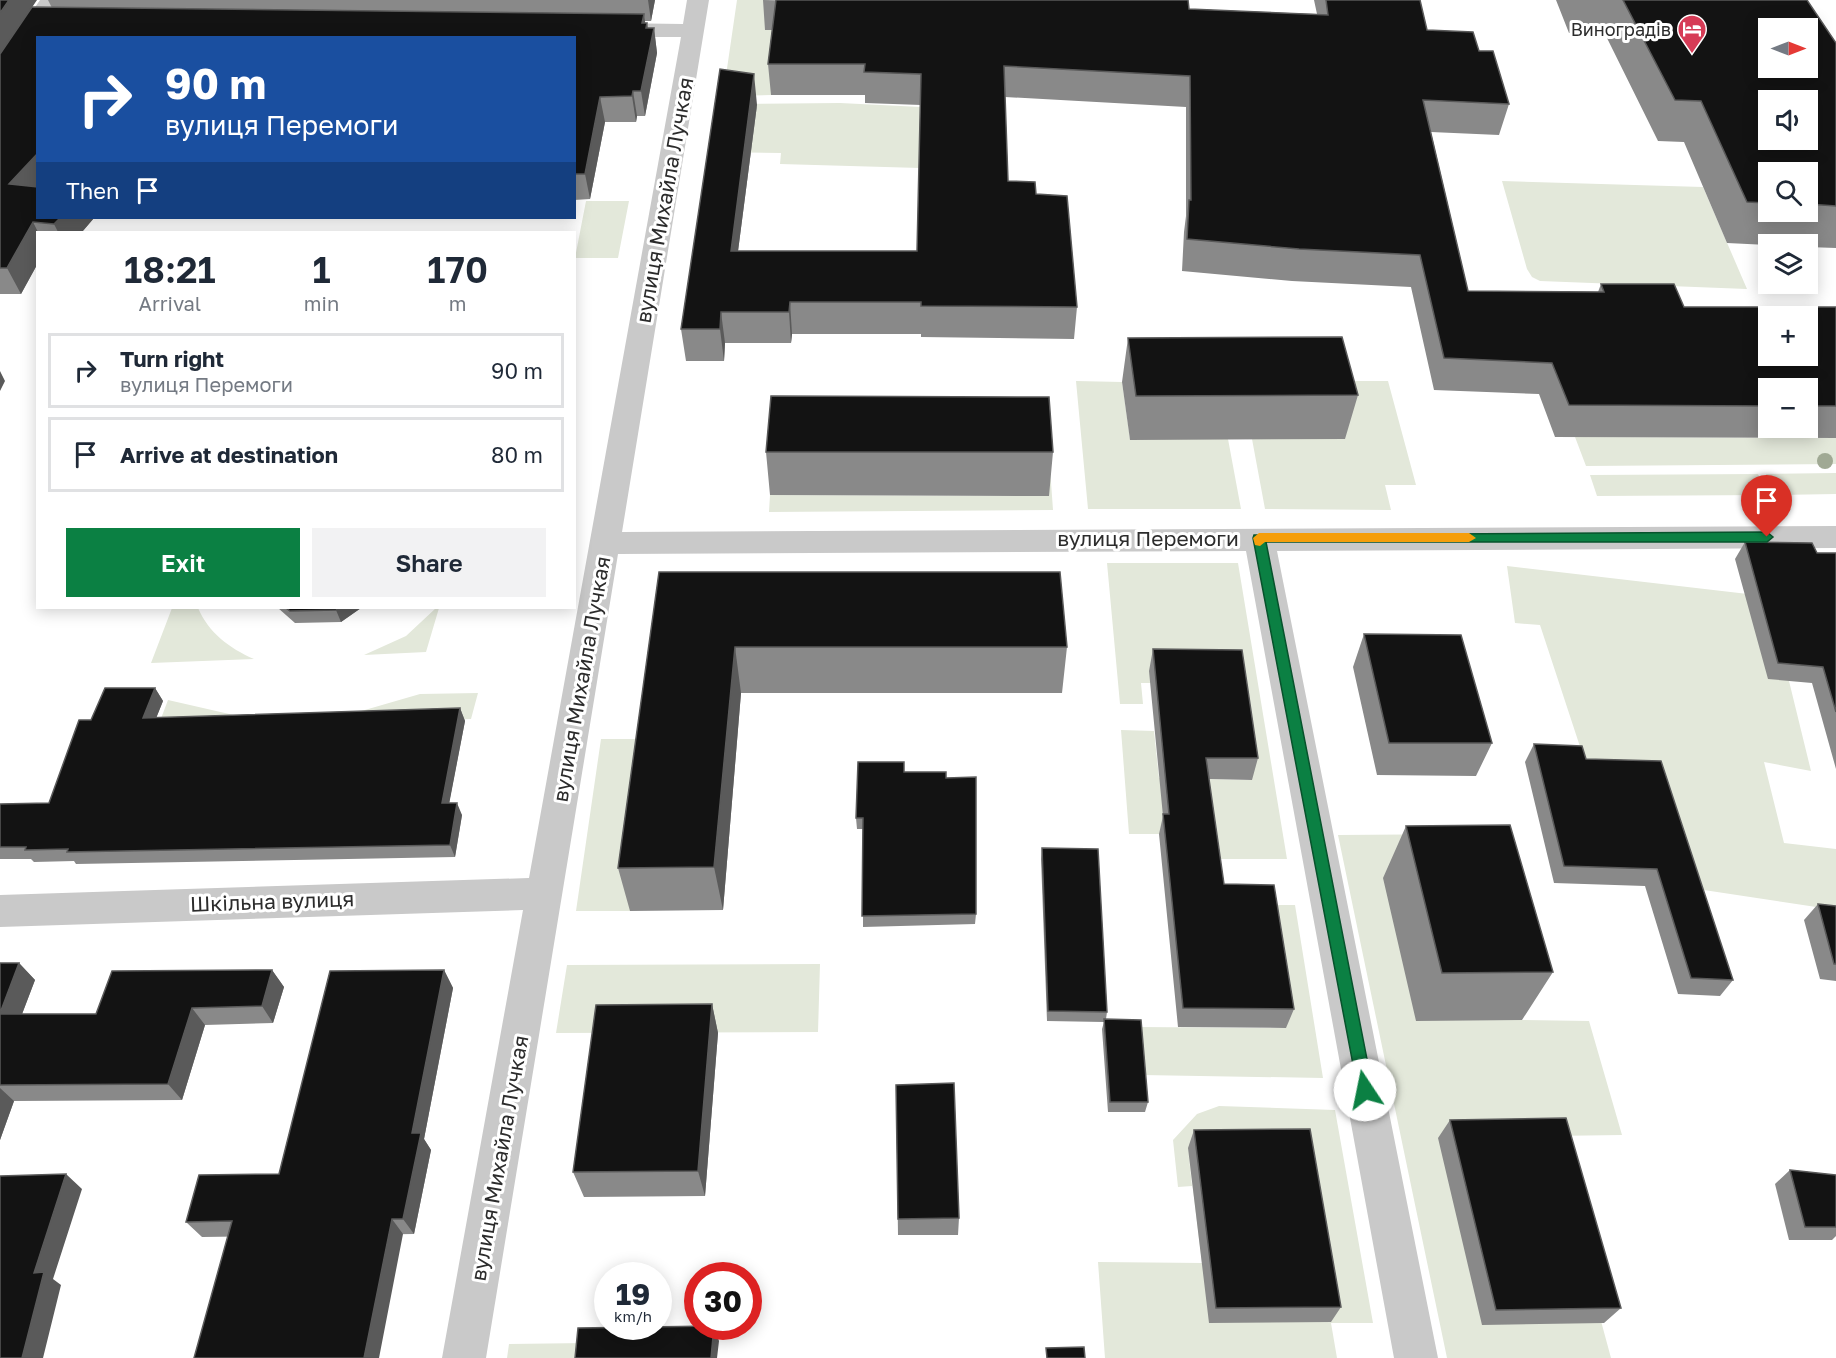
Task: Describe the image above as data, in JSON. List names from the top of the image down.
{
  "streets": {
    "street": ["вулиця Михайла Лучкая", "вулиця Перемоги", "Шкільна вулиця"]
  },
  "crossings": [
    ["вулиця Михайла Лучкая", "вулиця Перемоги"],
    ["вулиця Михайла Лучкая", "Шкільна вулиця"]
  ],
  "places": {
    "hotel": ["Виноградів"]
  },
  "north": "right",
  "page": {
    "map_buttons": ["+", "−"],
    "turn": ["90 m", "вулиця Перемоги"],
    "then": "Then",
    "eta": [
      "18:21",
      "Arrival",
      "1",
      "min",
      "170",
      "m"
    ],
    "list": [
      {
        "name": "Turn right",
        "note": "вулиця Перемоги",
        "value": "90 m"
      },
      {
        "name": "Arrive at destination",
        "value": "80 m"
      }
    ],
    "buttons": ["Exit", "Share"],
    "speed": "19 km/h",
    "limit": "30"
  }
}
